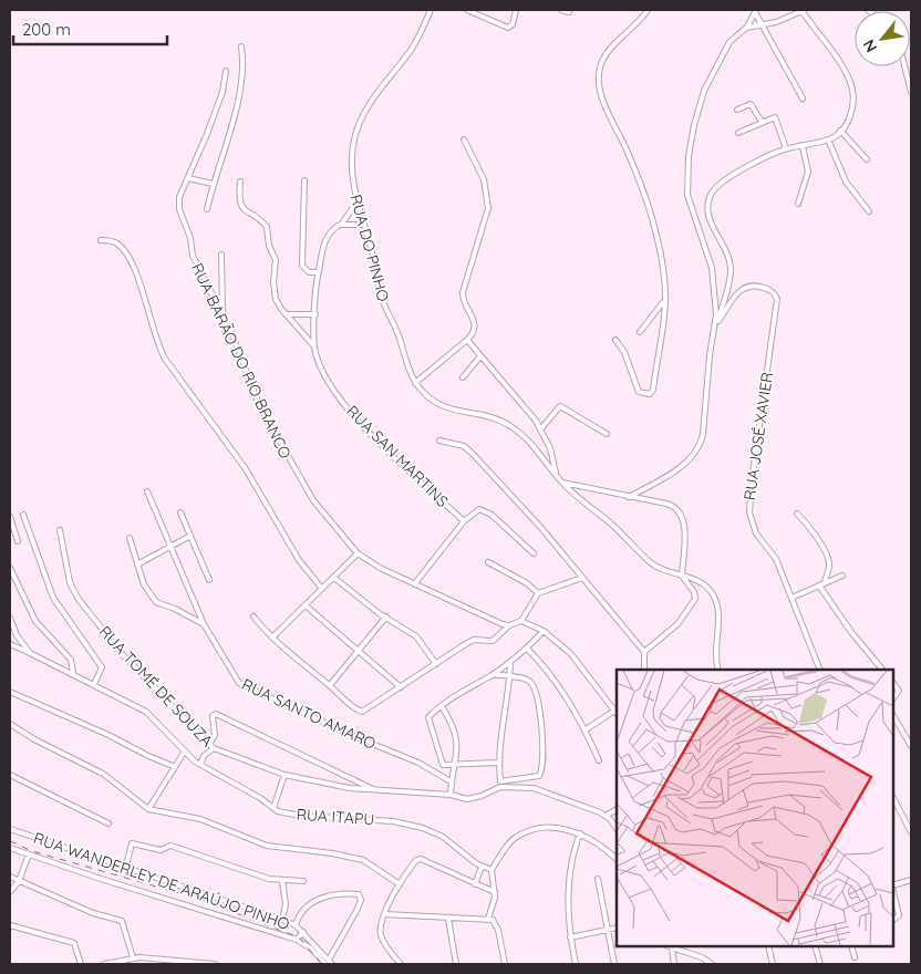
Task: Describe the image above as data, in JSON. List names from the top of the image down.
{
  "streets": {
    "street": [
      "RUA DO PINHO",
      "RUA BARÃO DO RIO BRANCO",
      "RUA JOSÉ XAVIER",
      "RUA SAN MARTINS",
      "RUA TOMÉ DE SOUZA",
      "RUA SANTO AMARO",
      "RUA ITAPU",
      "RUA WANDERLEY DE ARAÚJO PINHO"
    ]
  },
  "crossings": [
    ["RUA DO PINHO", "RUA SAN MARTINS"]
  ],
  "scale_bar": "200 m",
  "north": "bottom left"
}
